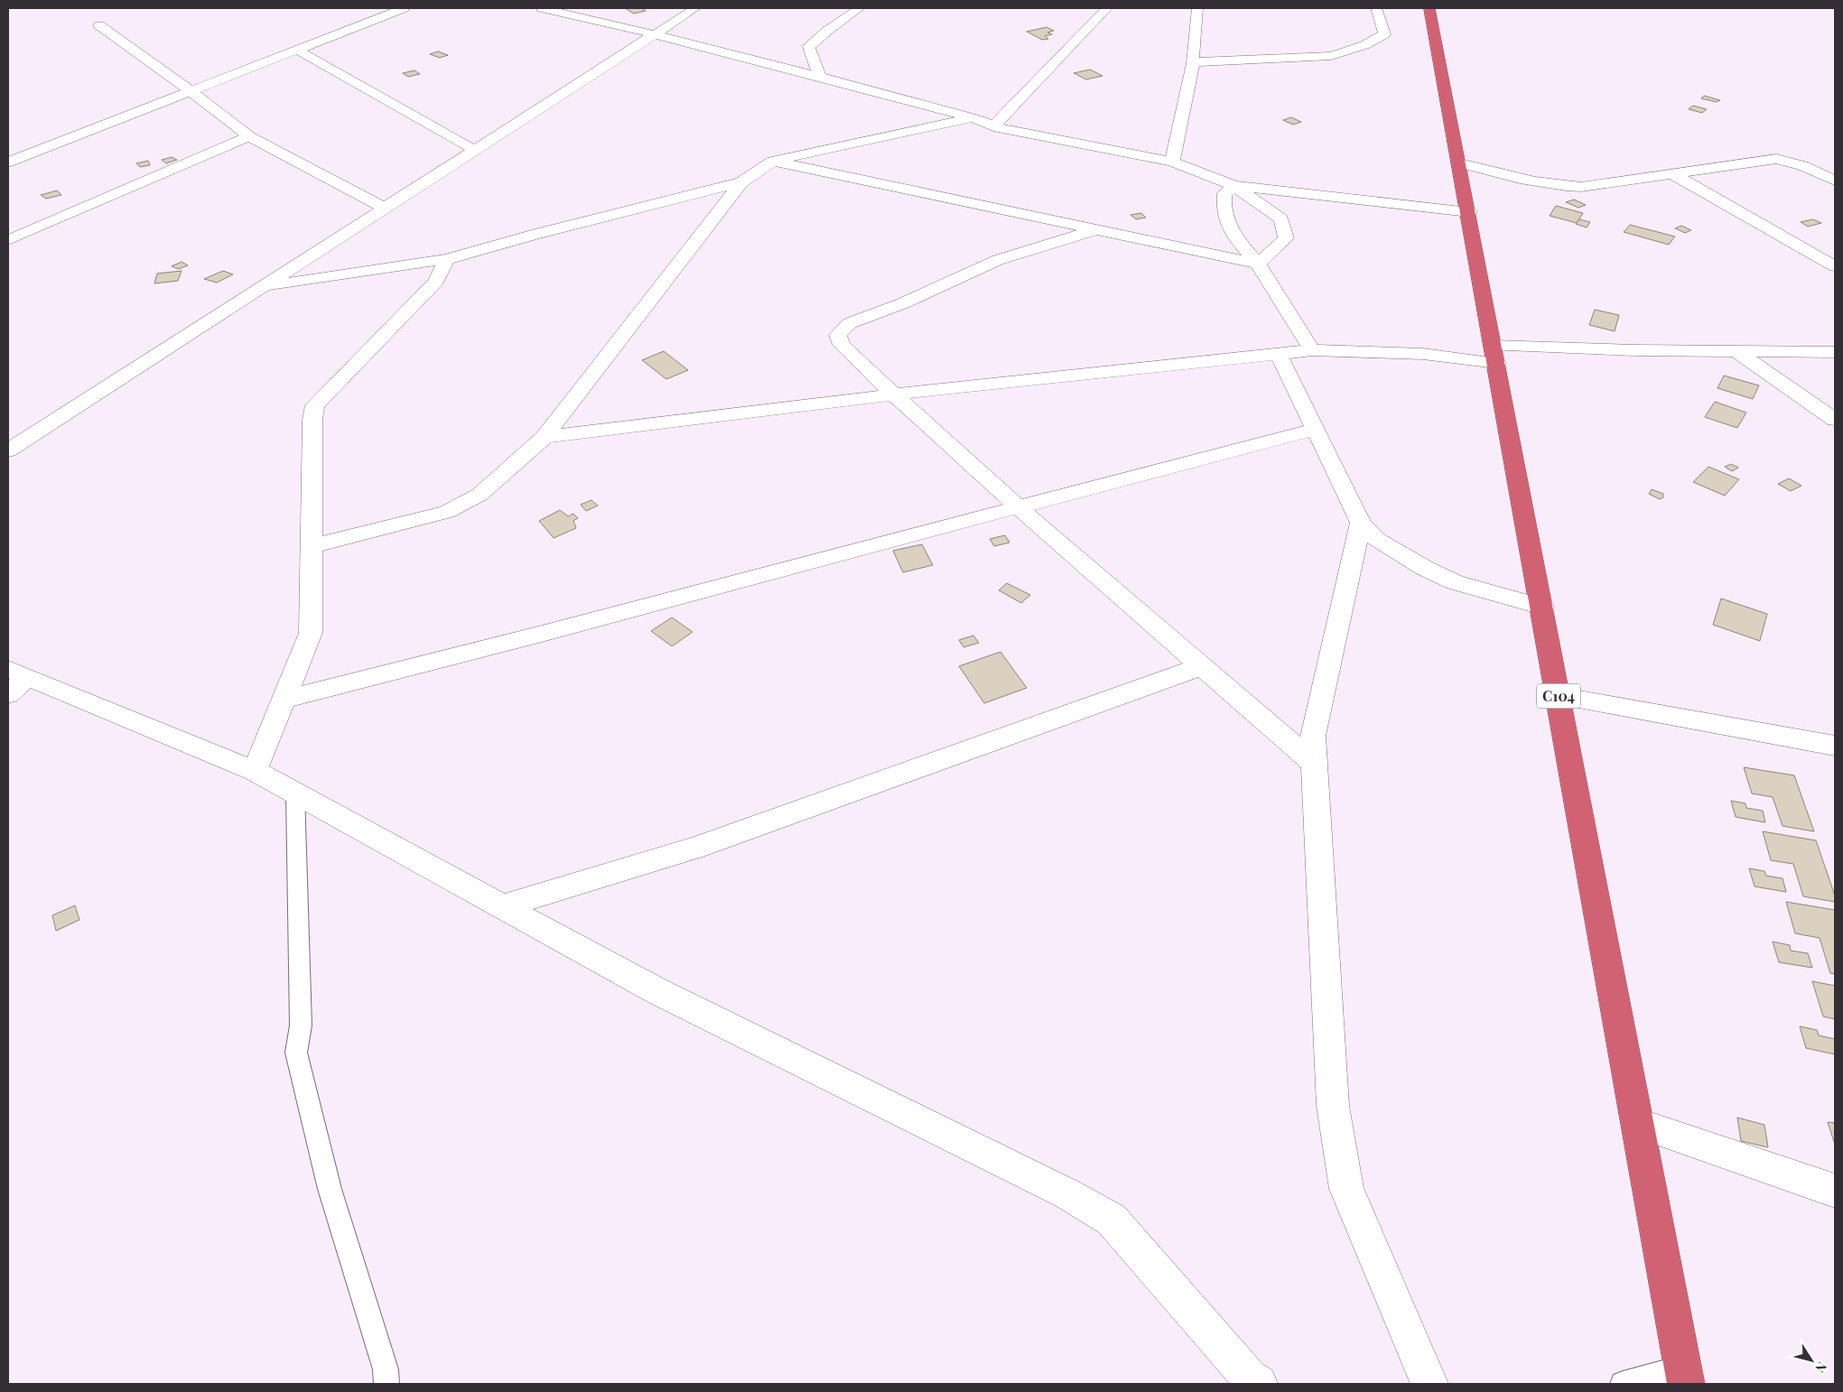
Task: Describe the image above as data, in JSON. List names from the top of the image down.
{
  "streets": {
    "highway": ["C104"]
  },
  "north": "bottom right"
}
